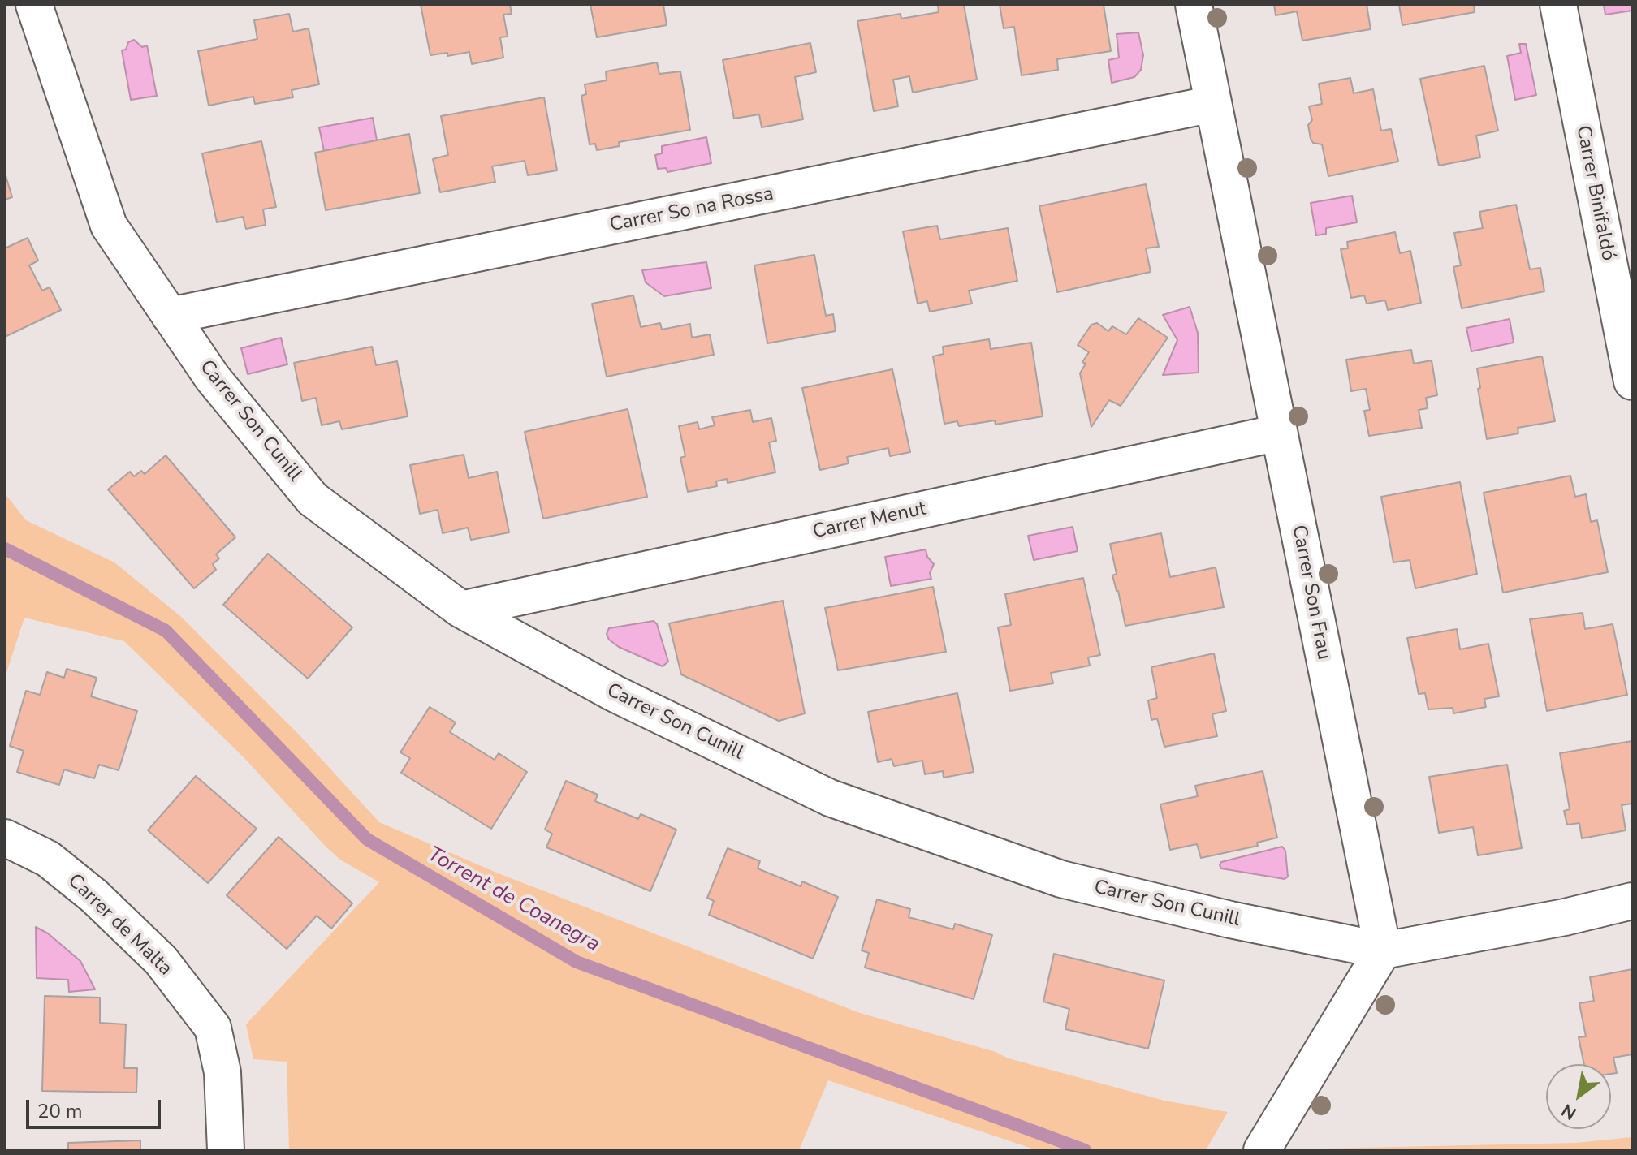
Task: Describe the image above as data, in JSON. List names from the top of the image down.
{
  "streets": {
    "street": [
      "Carrer Binifaldó",
      "Carrer So na Rossa",
      "Carrer Son Cunill",
      "Carrer Menut",
      "Carrer Son Frau",
      "Carrer de Malta"
    ]
  },
  "crossings": [
    ["Carrer So na Rossa", "Carrer Son Cunill"],
    ["Carrer So na Rossa", "Carrer Son Frau"],
    ["Carrer Son Cunill", "Carrer Menut"],
    ["Carrer Son Cunill", "Carrer Son Frau"],
    ["Carrer Menut", "Carrer Son Frau"]
  ],
  "water": ["Torrent de Coanegra"],
  "scale_bar": "20 m",
  "north": "bottom left"
}
